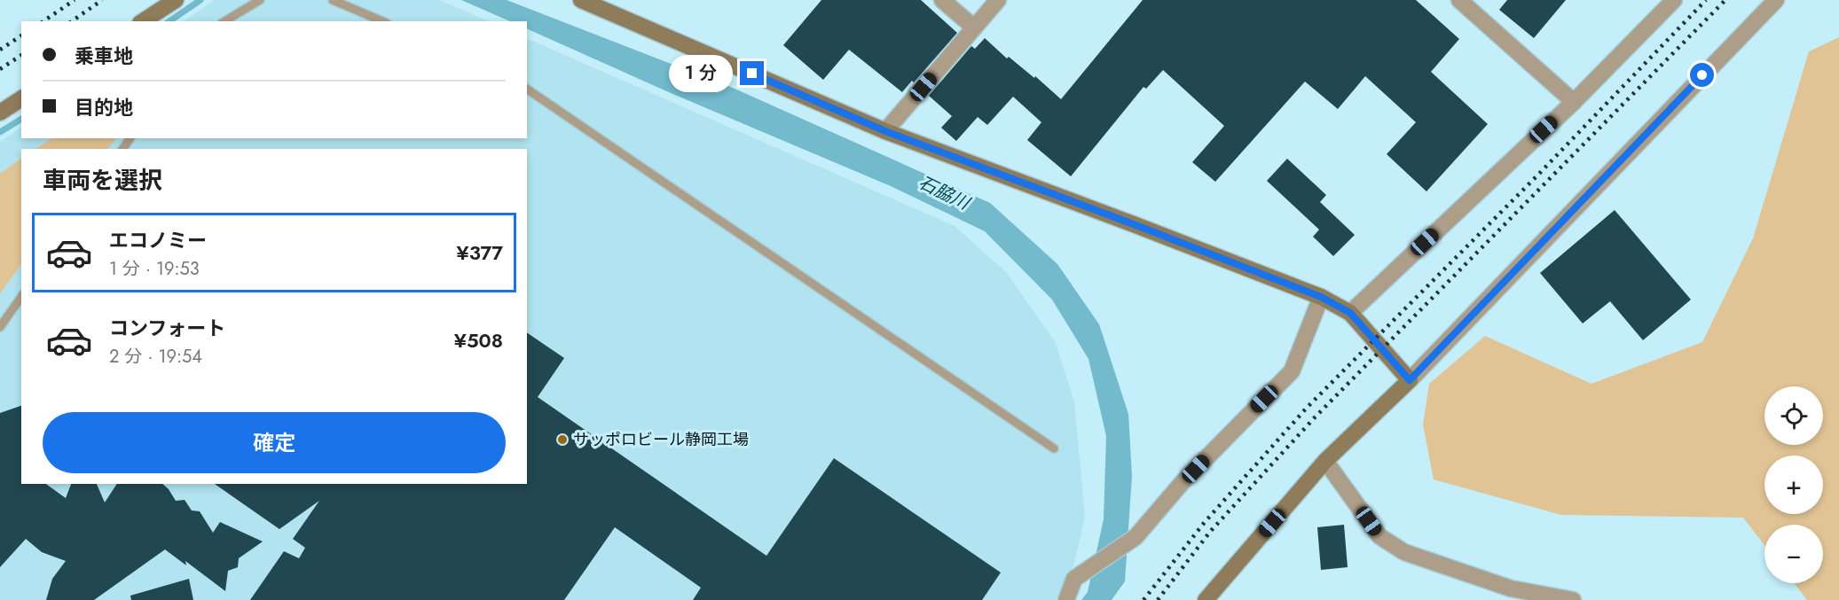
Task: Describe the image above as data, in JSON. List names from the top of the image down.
{
  "water": ["石脇川"],
  "places": ["サッポロビール静岡工場"],
  "page": {
    "banner": ["乗車地", "目的地"],
    "bubble": "1 分",
    "heading": "車両を選択",
    "list": [
      {
        "name": "エコノミー",
        "note": "1 分 · 19:53",
        "value": "¥377"
      },
      {
        "name": "コンフォート",
        "note": "2 分 · 19:54",
        "value": "¥508"
      }
    ],
    "map_buttons": ["+", "−"],
    "buttons": "確定"
  }
}
